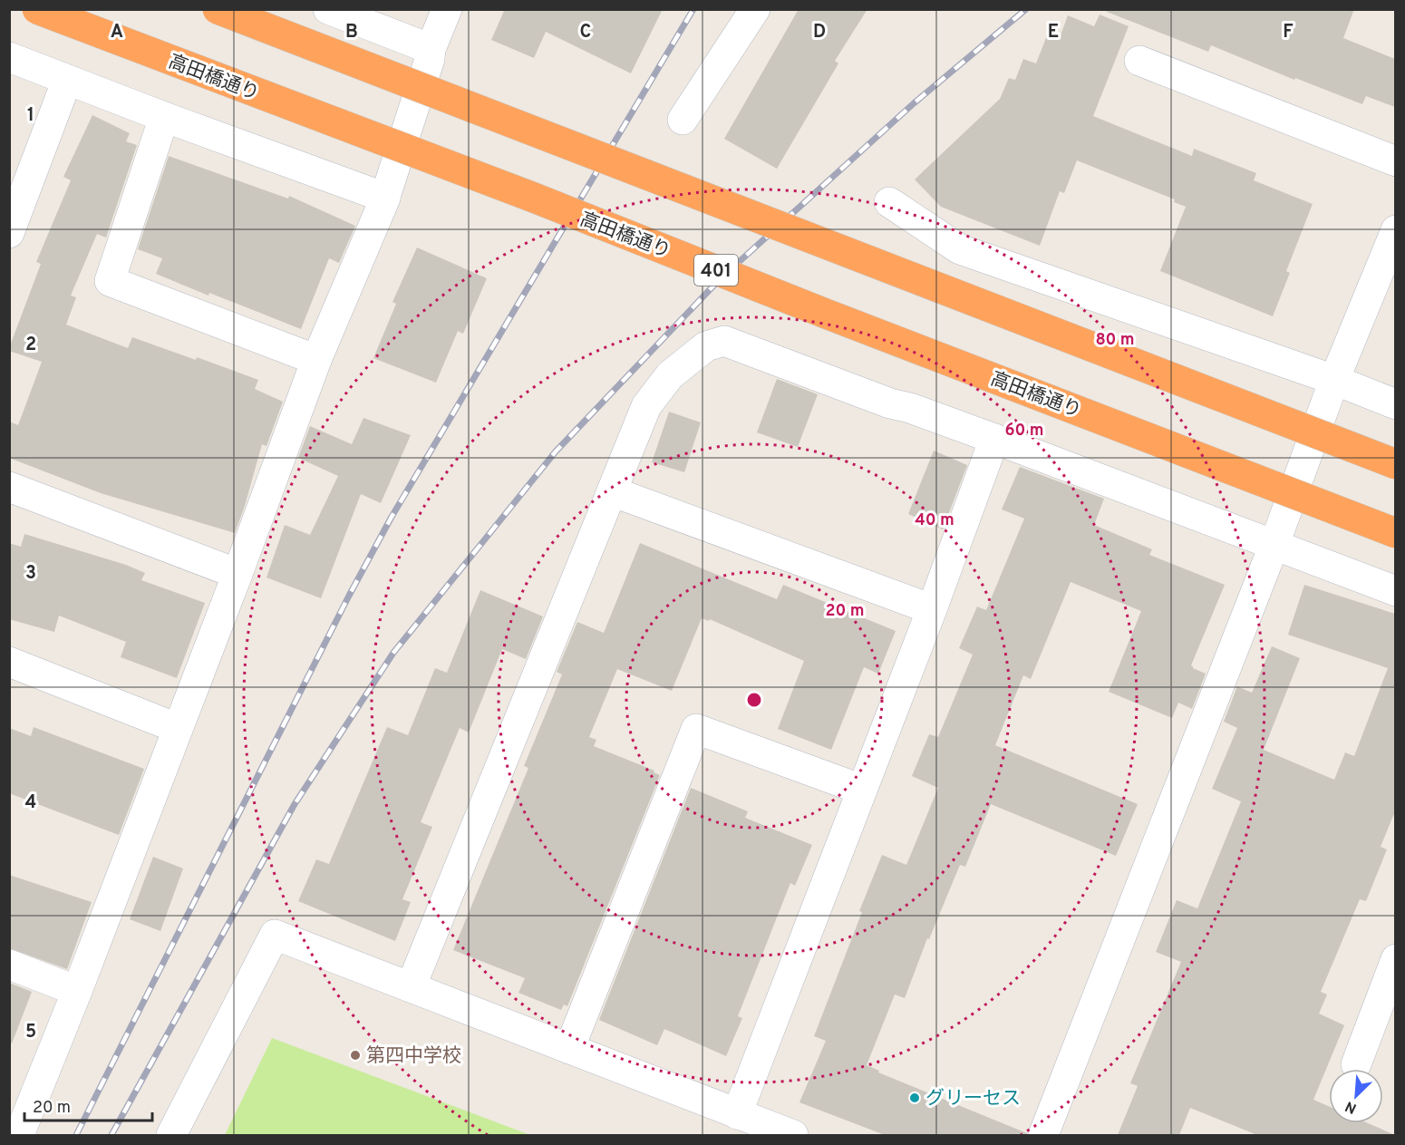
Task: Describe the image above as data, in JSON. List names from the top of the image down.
{
  "streets": {
    "highway": ["高田橋通り", "401"]
  },
  "places": ["第四中学校", "グリーセス"],
  "scale_bar": "20 m",
  "north": "bottom left",
  "grid": {
    "columns": [
      "A",
      "B",
      "C",
      "D",
      "E",
      "F"
    ],
    "rows": [
      "1",
      "2",
      "3",
      "4",
      "5"
    ]
  },
  "rings": [
    "80 m",
    "60 m",
    "40 m",
    "20 m"
  ]
}
